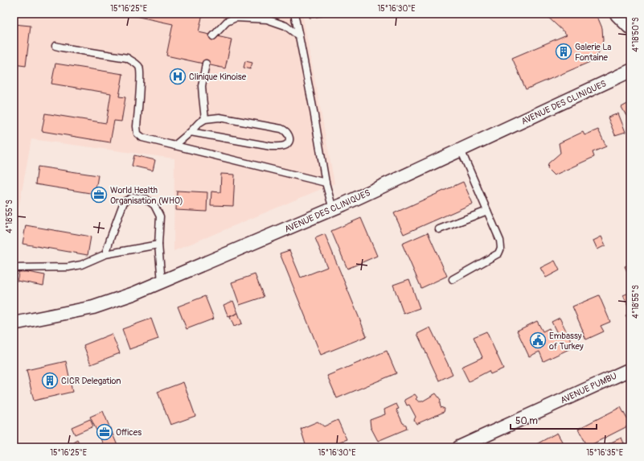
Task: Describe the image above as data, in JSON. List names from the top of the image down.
{
  "streets": {
    "street": ["AVENUE DES CLINIQUES", "AVENUE PUMBU"]
  },
  "places": {
    "building": ["Galerie La Fontaine", "CICR Delegation"],
    "hospital": ["Clinique Kinoise"],
    "office": ["World Health Organisation (WHO)", "Offices"],
    "public building": ["Embassy of Turkey"]
  },
  "scale_bar": "50 m",
  "coordinates": [
    "15°16'25\"E",
    "15°16'30\"E",
    "4°18'50\"S",
    "4°18'55\"S",
    "15°16'35\"E"
  ]
}
